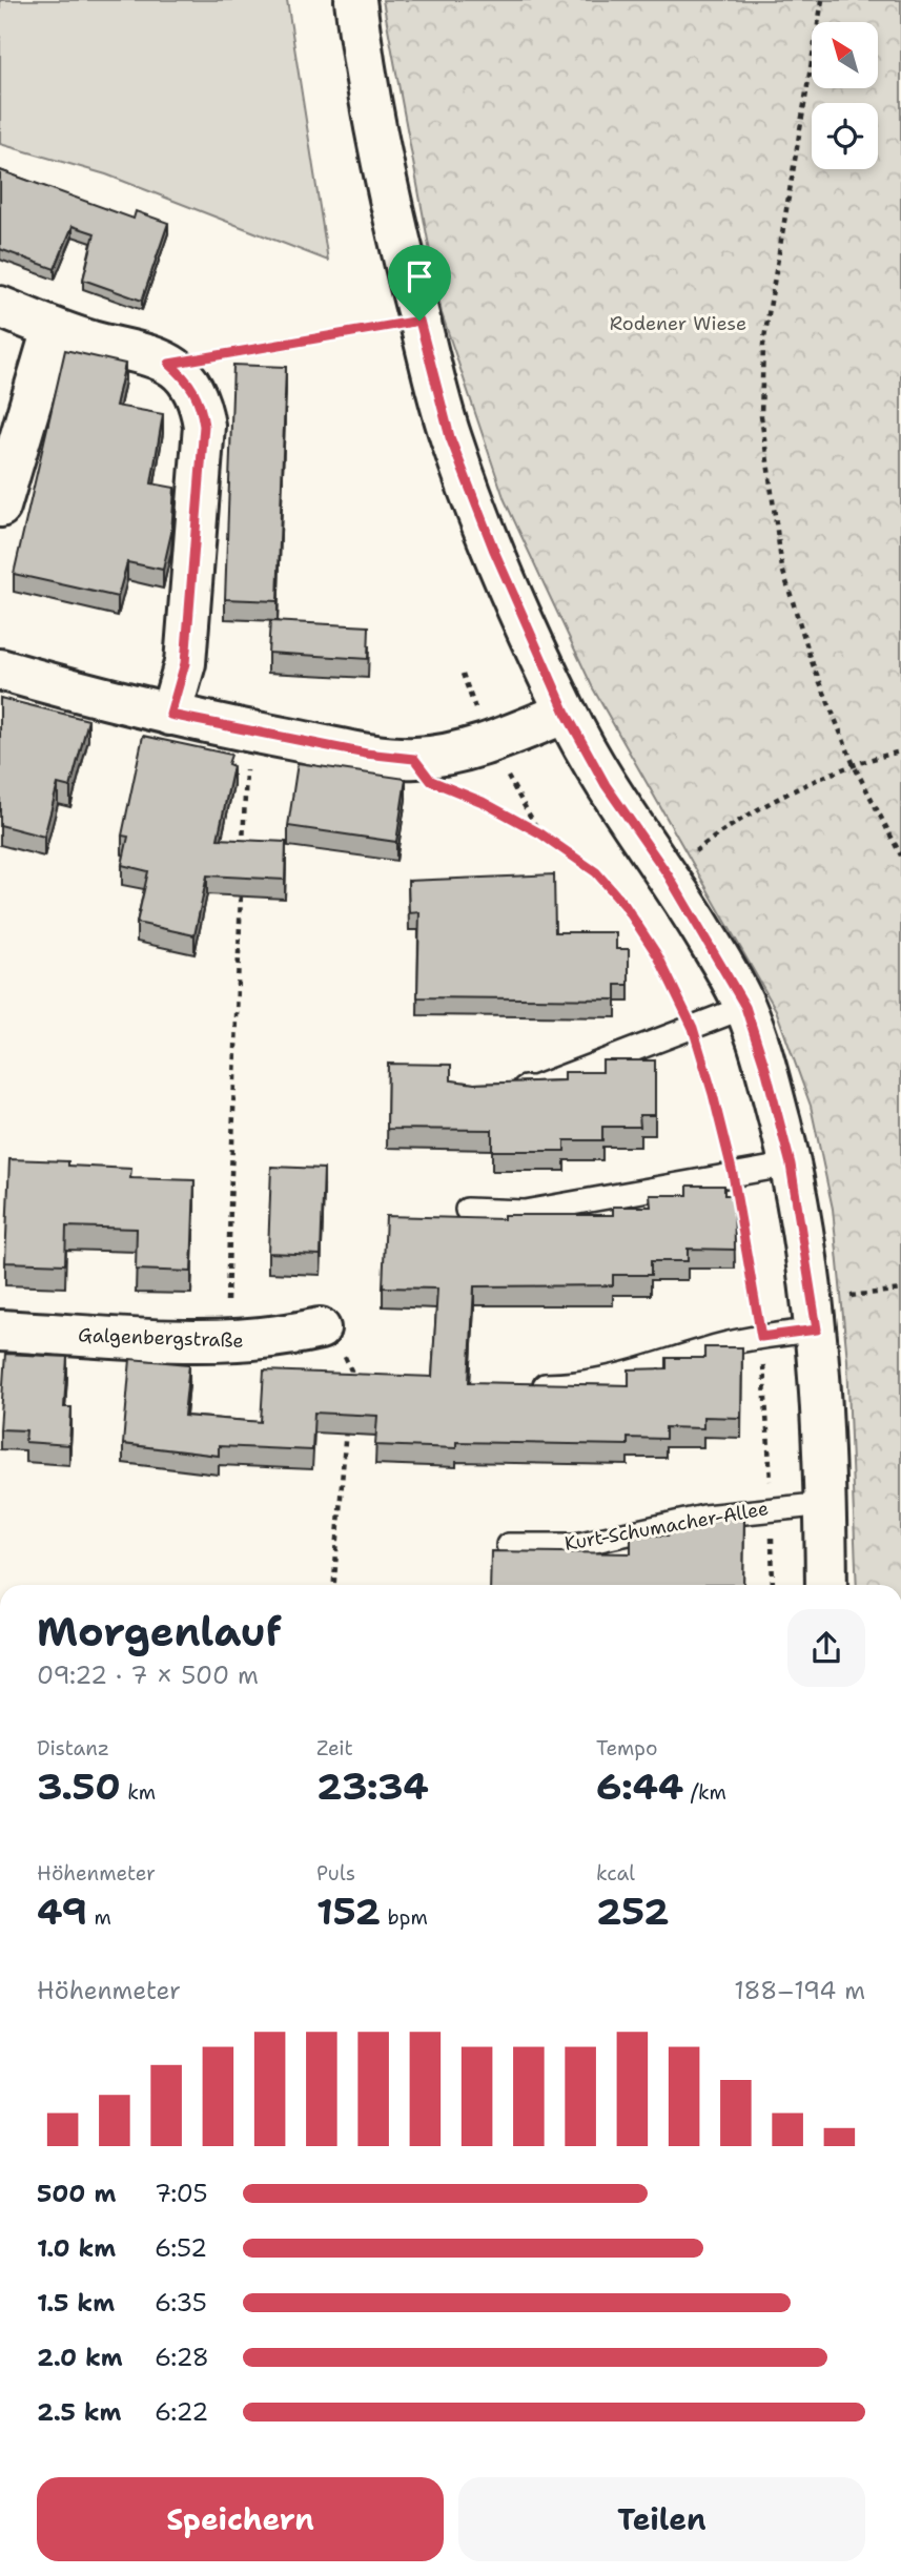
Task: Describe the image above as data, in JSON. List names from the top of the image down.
{
  "streets": {
    "street": ["Galgenbergstraße"],
    "lane": ["Kurt-Schumacher-Allee"]
  },
  "parks": ["Rodener Wiese"],
  "north": "top left",
  "page": {
    "heading": ["Morgenlauf", "09:22 · 7 × 500 m"],
    "stats": [
      ["Distanz", "3.50 km"],
      ["Zeit", "23:34"],
      ["Tempo", "6:44 /km"],
      ["Höhenmeter", "49 m"],
      ["Puls", "152 bpm"],
      ["kcal", "252"]
    ],
    "chart": ["Höhenmeter", "188–194 m"],
    "list": [
      {
        "name": "500 m",
        "note": "7:05"
      },
      {
        "name": "1.0 km",
        "note": "6:52"
      },
      {
        "name": "1.5 km",
        "note": "6:35"
      },
      {
        "name": "2.0 km",
        "note": "6:28"
      },
      {
        "name": "2.5 km",
        "note": "6:22"
      }
    ],
    "buttons": ["Speichern", "Teilen"]
  }
}
